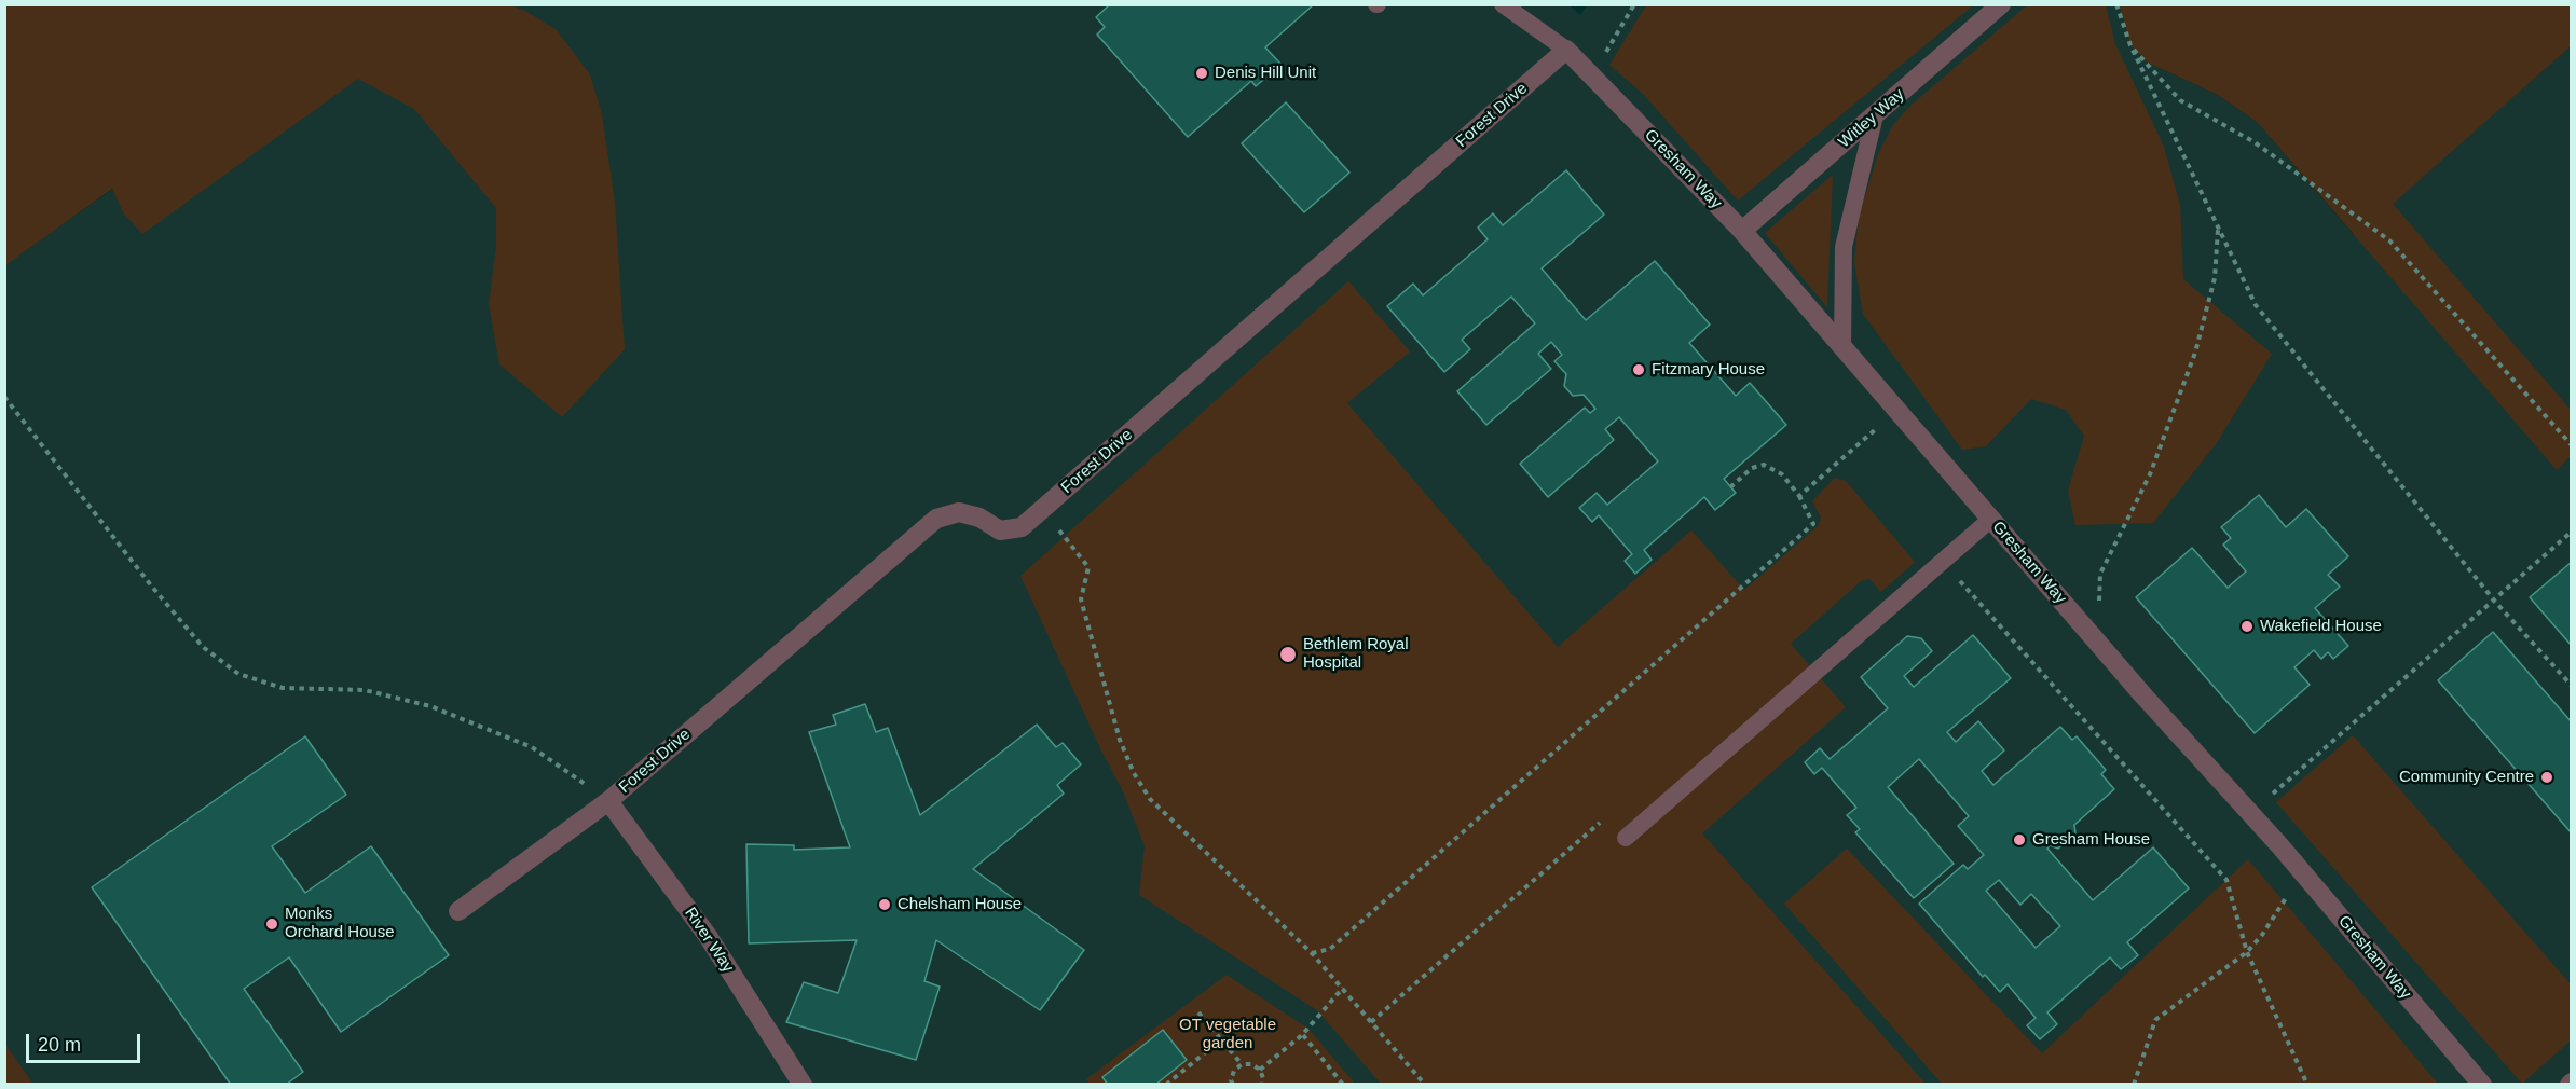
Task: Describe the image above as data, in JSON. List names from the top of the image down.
{
  "streets": {
    "street": [
      "Forest Drive",
      "Witley Way",
      "Gresham Way",
      "River Way"
    ]
  },
  "crossings": [
    ["Forest Drive", "Gresham Way"],
    ["Forest Drive", "River Way"],
    ["Witley Way", "Gresham Way"]
  ],
  "parks": ["OT vegetable garden"],
  "places": [
    "Denis Hill Unit",
    "Fitzmary House",
    "Wakefield House",
    "Bethlem Royal Hospital",
    "Community Centre",
    "Gresham House",
    "Chelsham House",
    "Monks Orchard House"
  ],
  "scale_bar": "20 m"
}
